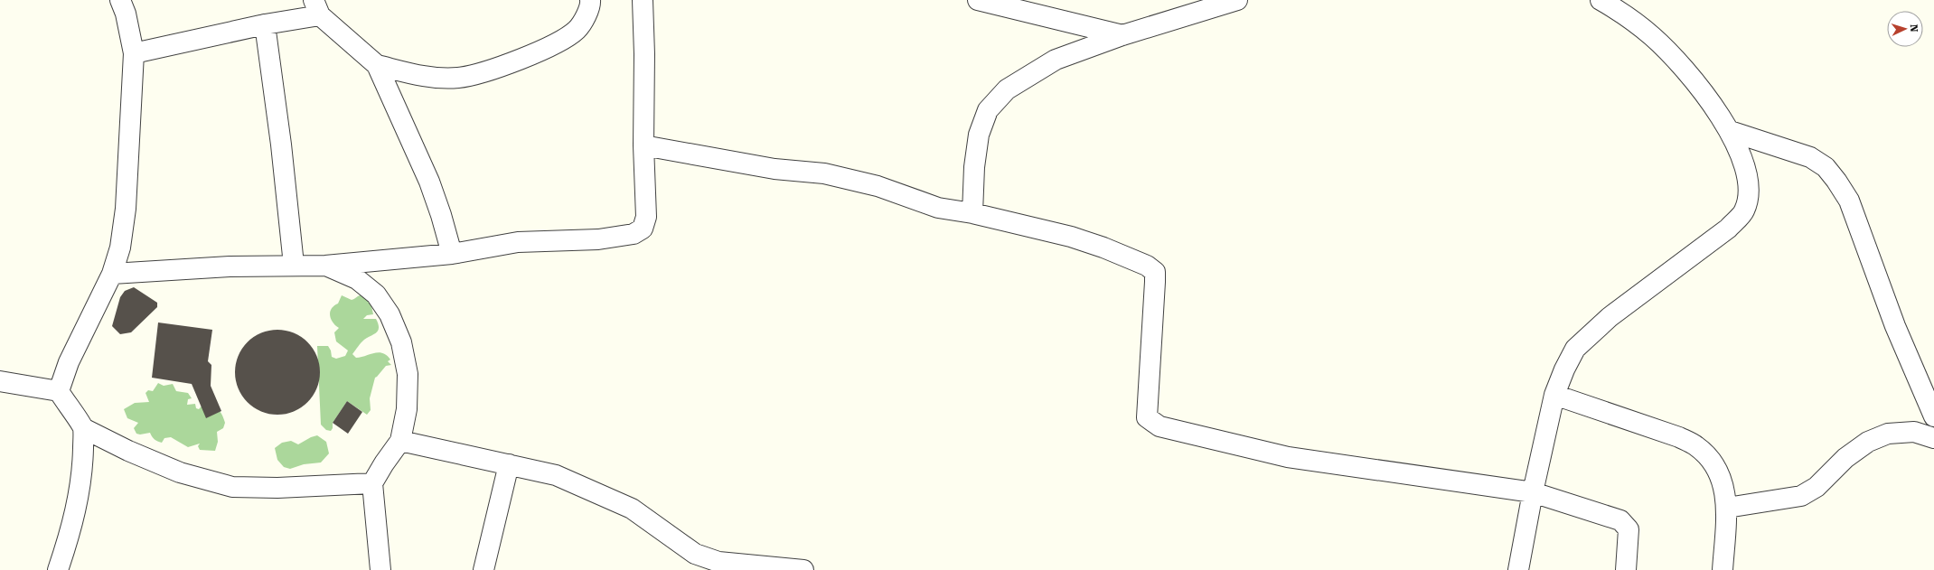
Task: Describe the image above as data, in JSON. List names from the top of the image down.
{
  "north": "right"
}
